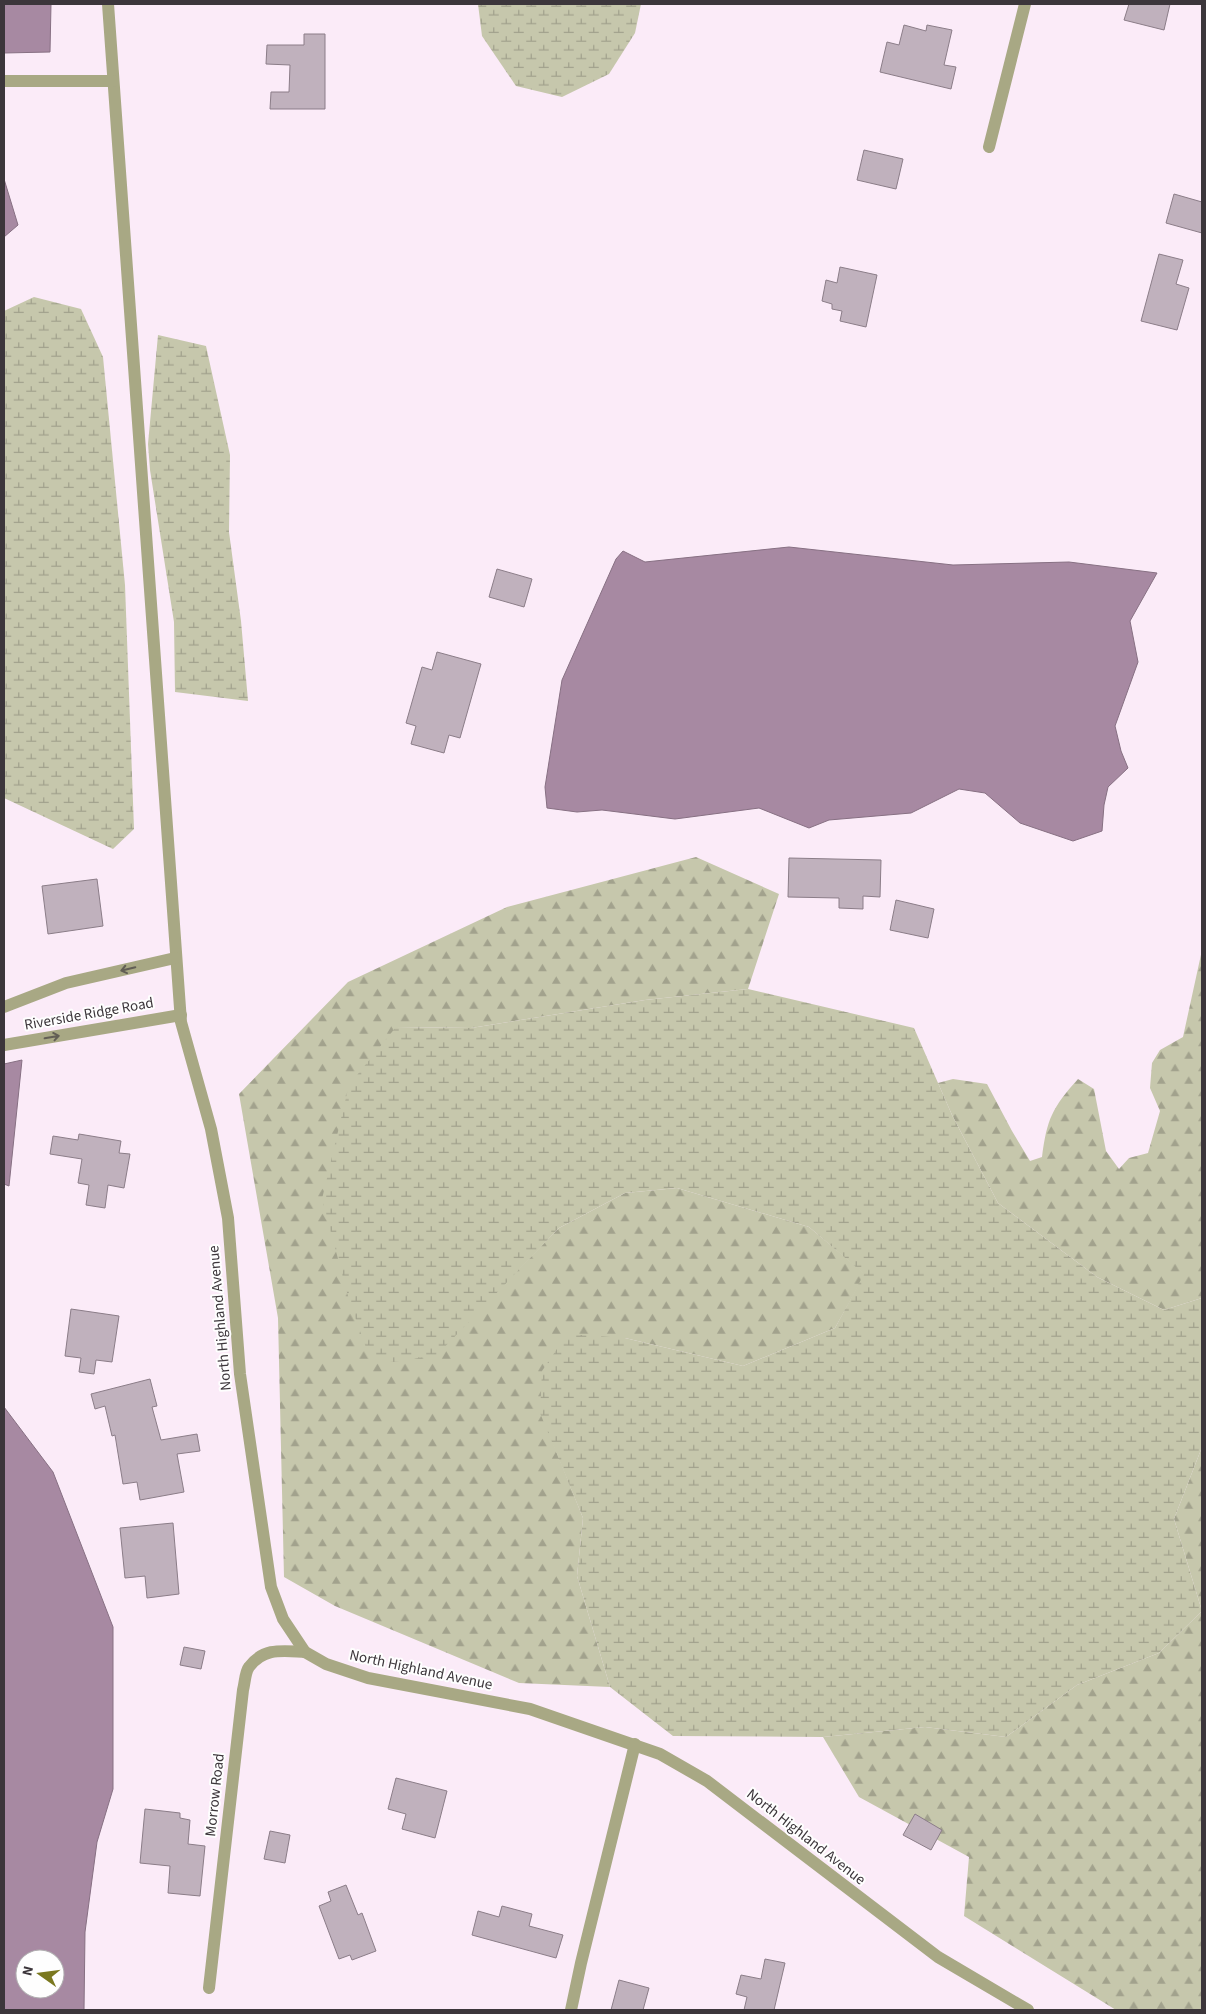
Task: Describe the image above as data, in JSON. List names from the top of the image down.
{
  "streets": {
    "street": ["Riverside Ridge Road", "North Highland Avenue", "Morrow Road"]
  },
  "crossings": [
    ["Riverside Ridge Road", "North Highland Avenue"],
    ["North Highland Avenue", "Morrow Road"]
  ],
  "north": "left"
}
